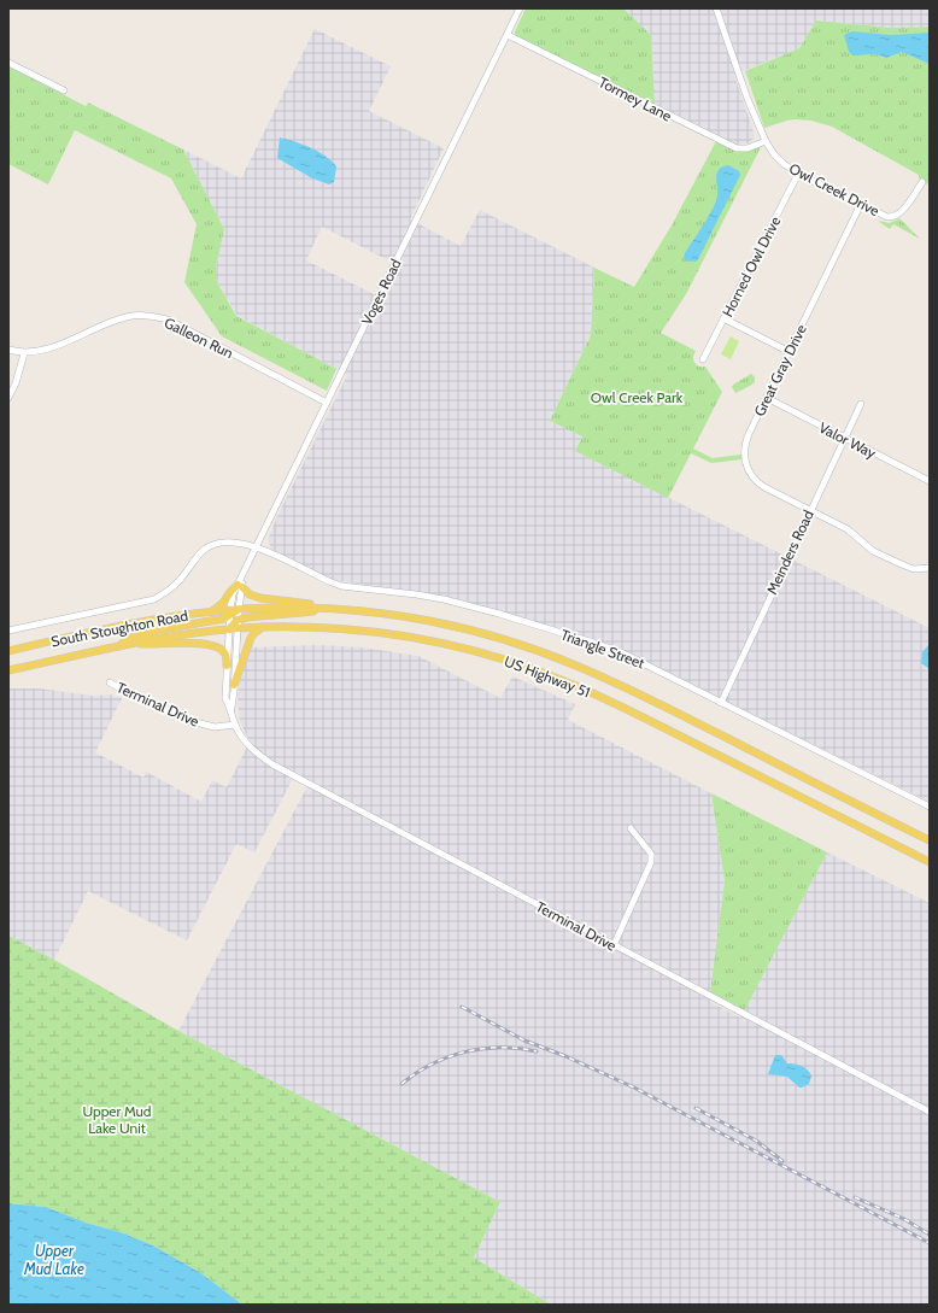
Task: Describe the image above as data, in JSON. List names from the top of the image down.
{
  "streets": {
    "main road": ["South Stoughton Road", "US Highway 51"],
    "street": [
      "Tormey Lane",
      "Owl Creek Drive",
      "Horned Owl Drive",
      "Voges Road",
      "Galleon Run",
      "Great Gray Drive",
      "Valor Way",
      "Meinders Road",
      "Triangle Street",
      "Terminal Drive"
    ]
  },
  "crossings": [
    ["Tormey Lane", "Owl Creek Drive"],
    ["Tormey Lane", "Voges Road"],
    ["Owl Creek Drive", "Horned Owl Drive"],
    ["Owl Creek Drive", "Great Gray Drive"],
    ["Voges Road", "Galleon Run"],
    ["Voges Road", "South Stoughton Road"],
    ["Voges Road", "Triangle Street"],
    ["Voges Road", "US Highway 51"],
    ["Voges Road", "Terminal Drive"],
    ["Great Gray Drive", "Valor Way"],
    ["Great Gray Drive", "Meinders Road"],
    ["Valor Way", "Meinders Road"],
    ["Meinders Road", "Triangle Street"],
    ["South Stoughton Road", "US Highway 51"],
    ["US Highway 51", "Terminal Drive"]
  ],
  "water": ["Upper Mud Lake"],
  "parks": ["Owl Creek Park", "Upper Mud Lake Unit"]
}
